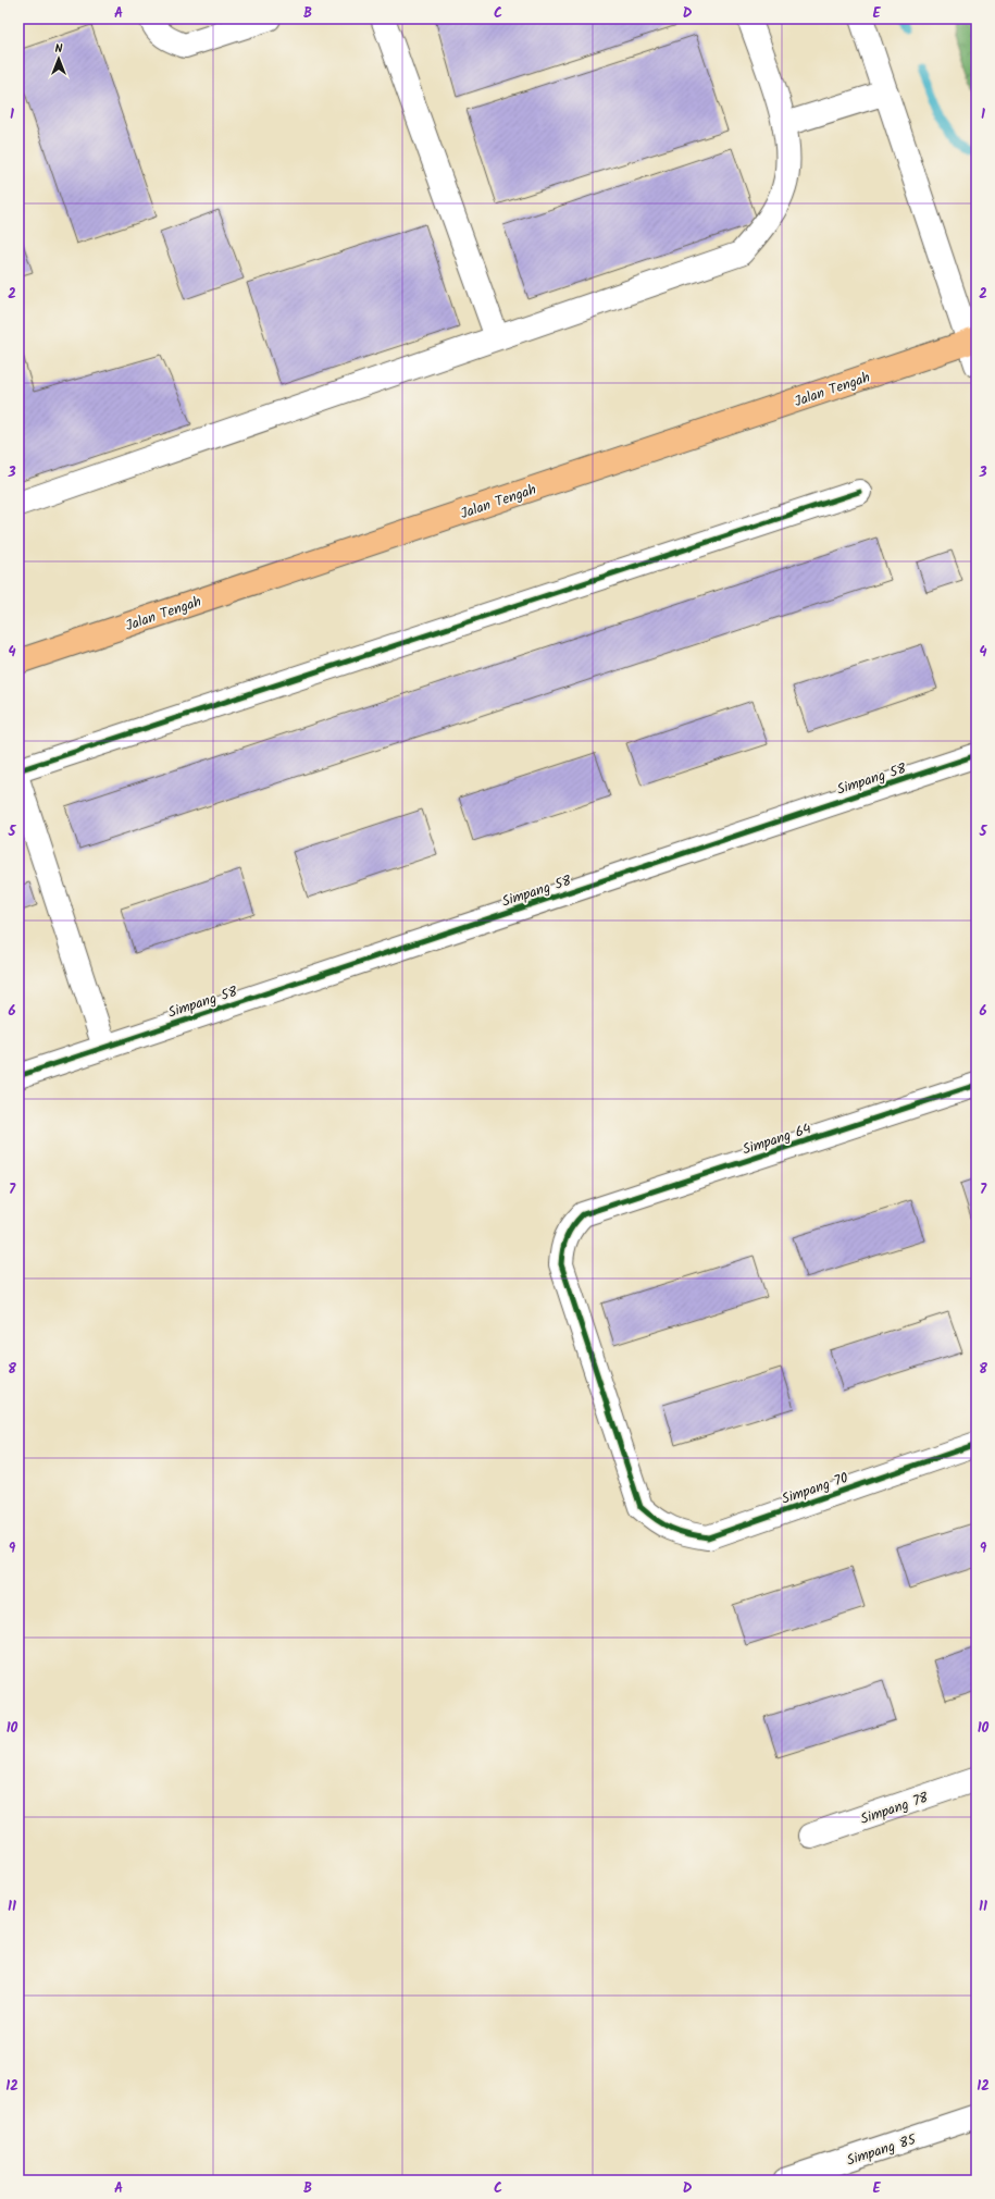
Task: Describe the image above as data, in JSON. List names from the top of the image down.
{
  "streets": {
    "main road": ["Jalan Tengah"],
    "street": [
      "Simpang 58",
      "Simpang 64",
      "Simpang 70",
      "Simpang 78",
      "Simpang 85"
    ]
  },
  "crossings": [
    ["Simpang 64", "Simpang 70"]
  ],
  "north": "top",
  "grid": {
    "columns": [
      "A",
      "B",
      "C",
      "D",
      "E"
    ],
    "rows": [
      "1",
      "2",
      "3",
      "4",
      "5",
      "6",
      "7",
      "8",
      "9",
      "10",
      "11",
      "12"
    ]
  }
}
